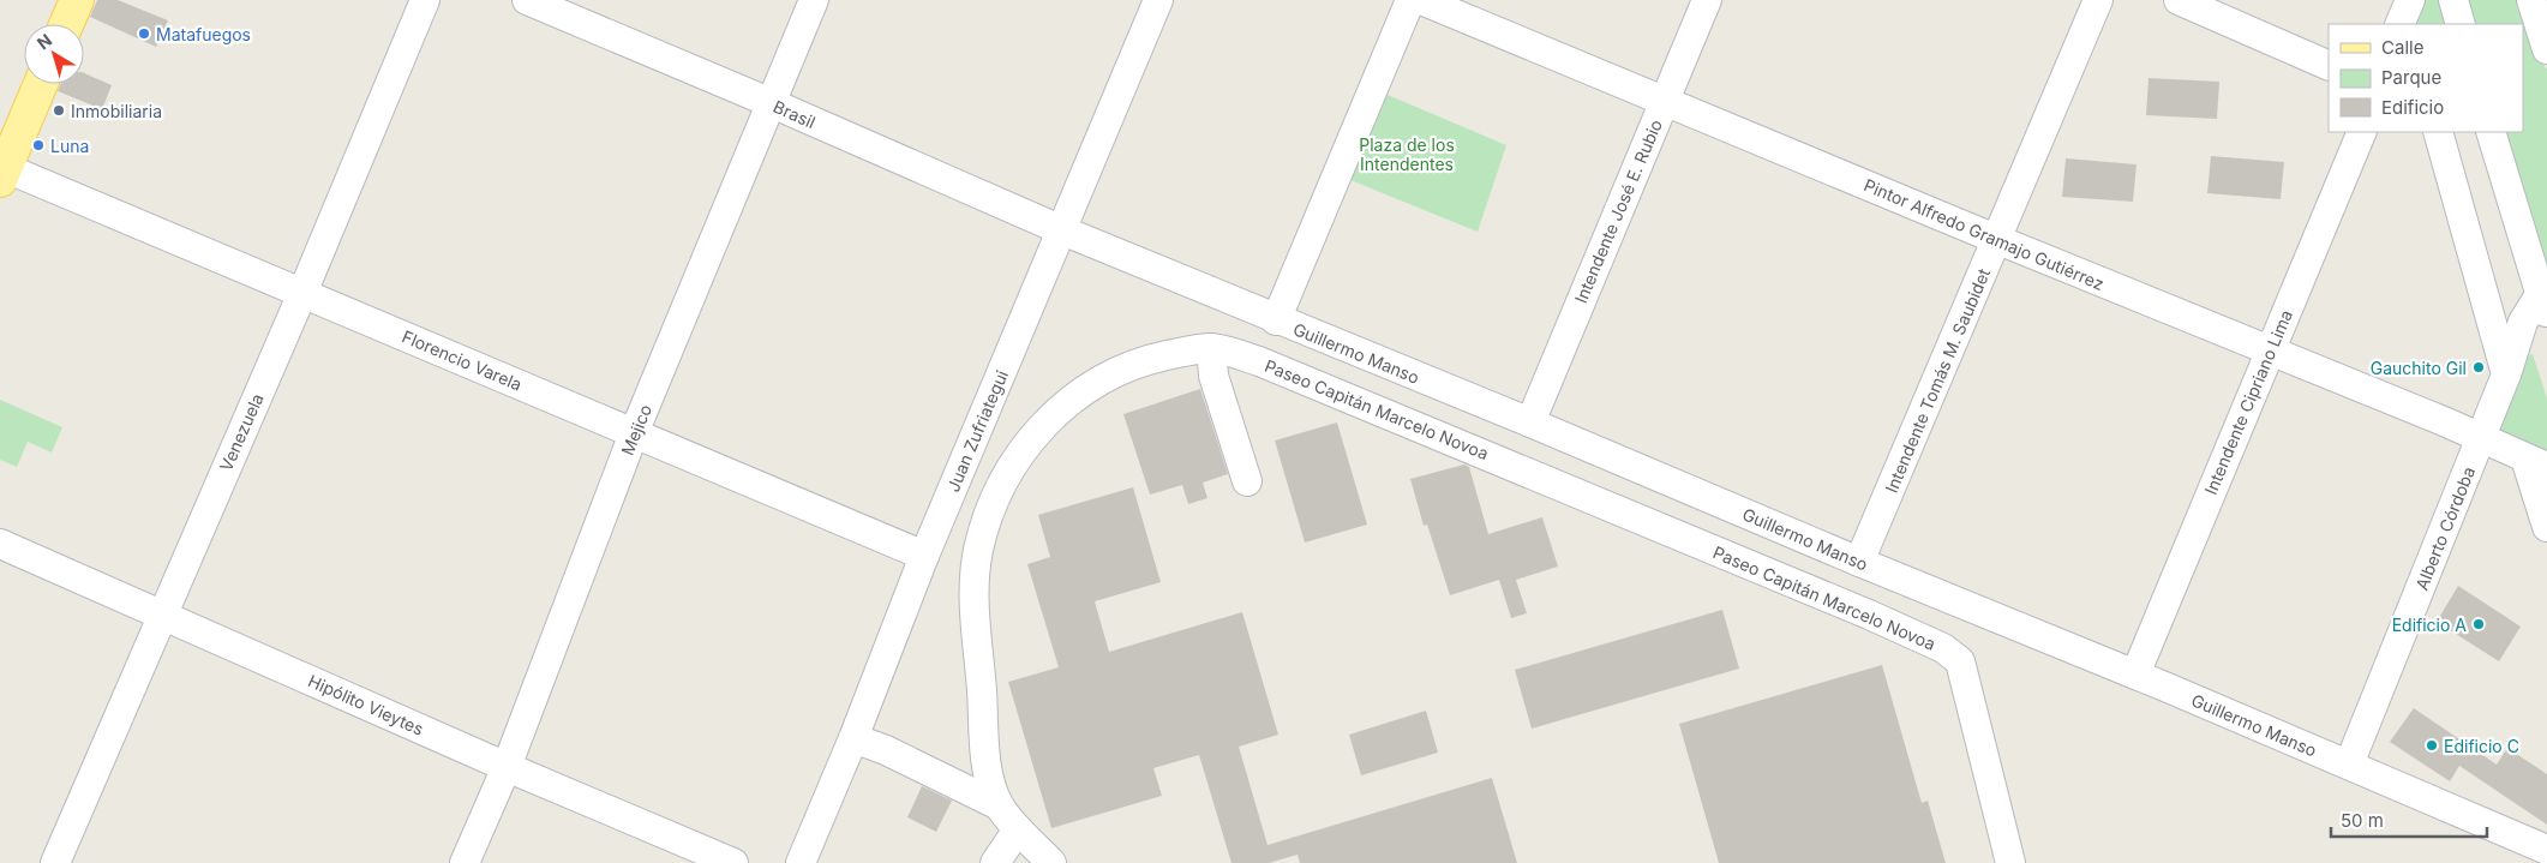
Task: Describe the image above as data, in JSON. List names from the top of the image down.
{
  "streets": {
    "street": [
      "Brasil",
      "Intendente José E. Rubio",
      "Pintor Alfredo Gramajo Gutiérrez",
      "Guillermo Manso",
      "Florencio Varela",
      "Intendente Tomás M. Saubidet",
      "Intendente Cipriano Lima",
      "Paseo Capitán Marcelo Novoa",
      "Mejico",
      "Juan Zufriategui",
      "Venezuela",
      "Alberto Córdoba",
      "Hipólito Vieytes"
    ]
  },
  "crossings": [
    ["Brasil", "Guillermo Manso"],
    ["Brasil", "Mejico"],
    ["Brasil", "Juan Zufriategui"],
    ["Intendente José E. Rubio", "Pintor Alfredo Gramajo Gutiérrez"],
    ["Intendente José E. Rubio", "Guillermo Manso"],
    ["Pintor Alfredo Gramajo Gutiérrez", "Intendente Tomás M. Saubidet"],
    ["Pintor Alfredo Gramajo Gutiérrez", "Intendente Cipriano Lima"],
    ["Pintor Alfredo Gramajo Gutiérrez", "Alberto Córdoba"],
    ["Guillermo Manso", "Intendente Tomás M. Saubidet"],
    ["Guillermo Manso", "Intendente Cipriano Lima"],
    ["Guillermo Manso", "Juan Zufriategui"],
    ["Guillermo Manso", "Alberto Córdoba"],
    ["Florencio Varela", "Mejico"],
    ["Florencio Varela", "Juan Zufriategui"],
    ["Florencio Varela", "Venezuela"],
    ["Mejico", "Hipólito Vieytes"],
    ["Venezuela", "Hipólito Vieytes"]
  ],
  "parks": ["Plaza de los Intendentes"],
  "places": [
    "Matafuegos",
    "Inmobiliaria",
    "Luna",
    "Gauchito Gil",
    "Edificio A",
    "Edificio C"
  ],
  "legend": ["Calle", "Parque", "Edificio"],
  "scale_bar": "50 m",
  "north": "top left"
}
